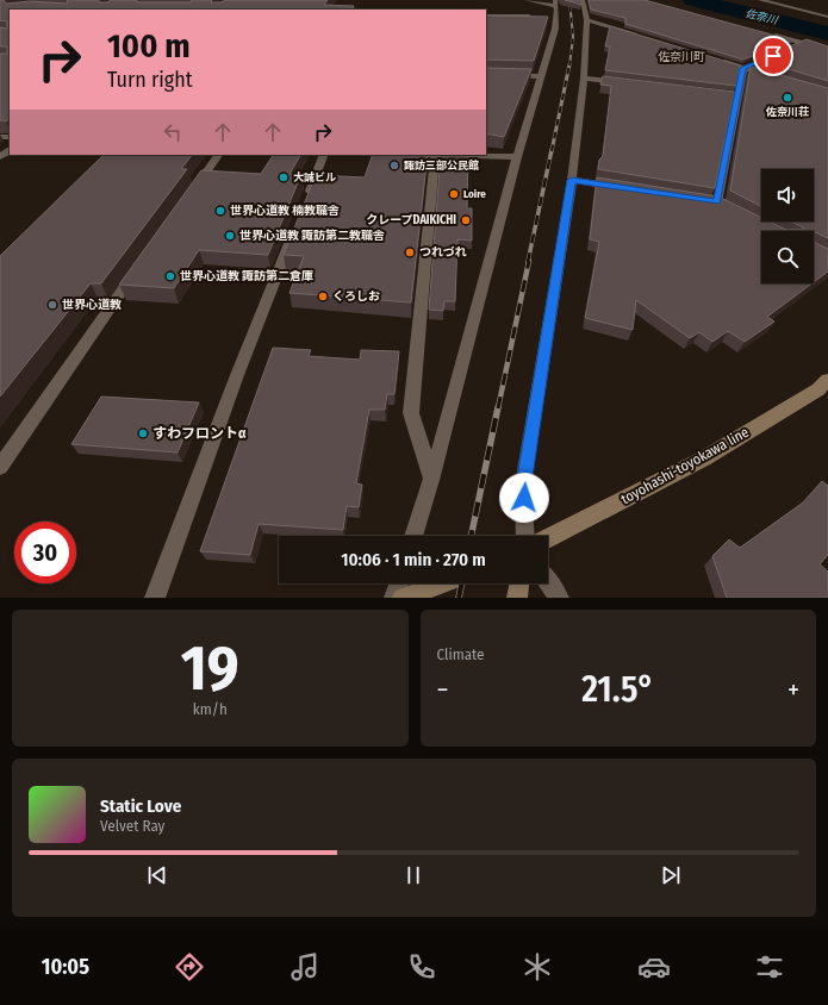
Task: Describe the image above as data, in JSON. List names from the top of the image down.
{
  "streets": {
    "main road": ["toyohashi-toyokawa line"]
  },
  "districts": ["佐奈川町"],
  "water": ["佐奈川"],
  "places": [
    "佐奈川荘",
    "諏訪三部公民館",
    "大誠ビル",
    "Loire",
    "世界心道教 楠教職舎",
    "クレープDAIKICHI",
    "世界心道教 諏訪第二教職舎",
    "つれづれ",
    "世界心道教 諏訪第二倉庫",
    "くろしお",
    "世界心道教",
    "すわフロントα"
  ],
  "page": {
    "turn": ["100 m", "Turn right"],
    "limit": "30",
    "trip": "10:06 · 1 min · 270 m",
    "tile": [
      ["19", "km/h"],
      "Climate"
    ],
    "heat": ["−", "21.5°", "+"],
    "song": ["Static Love", "Velvet Ray"],
    "tabs": "10:05"
  }
}
